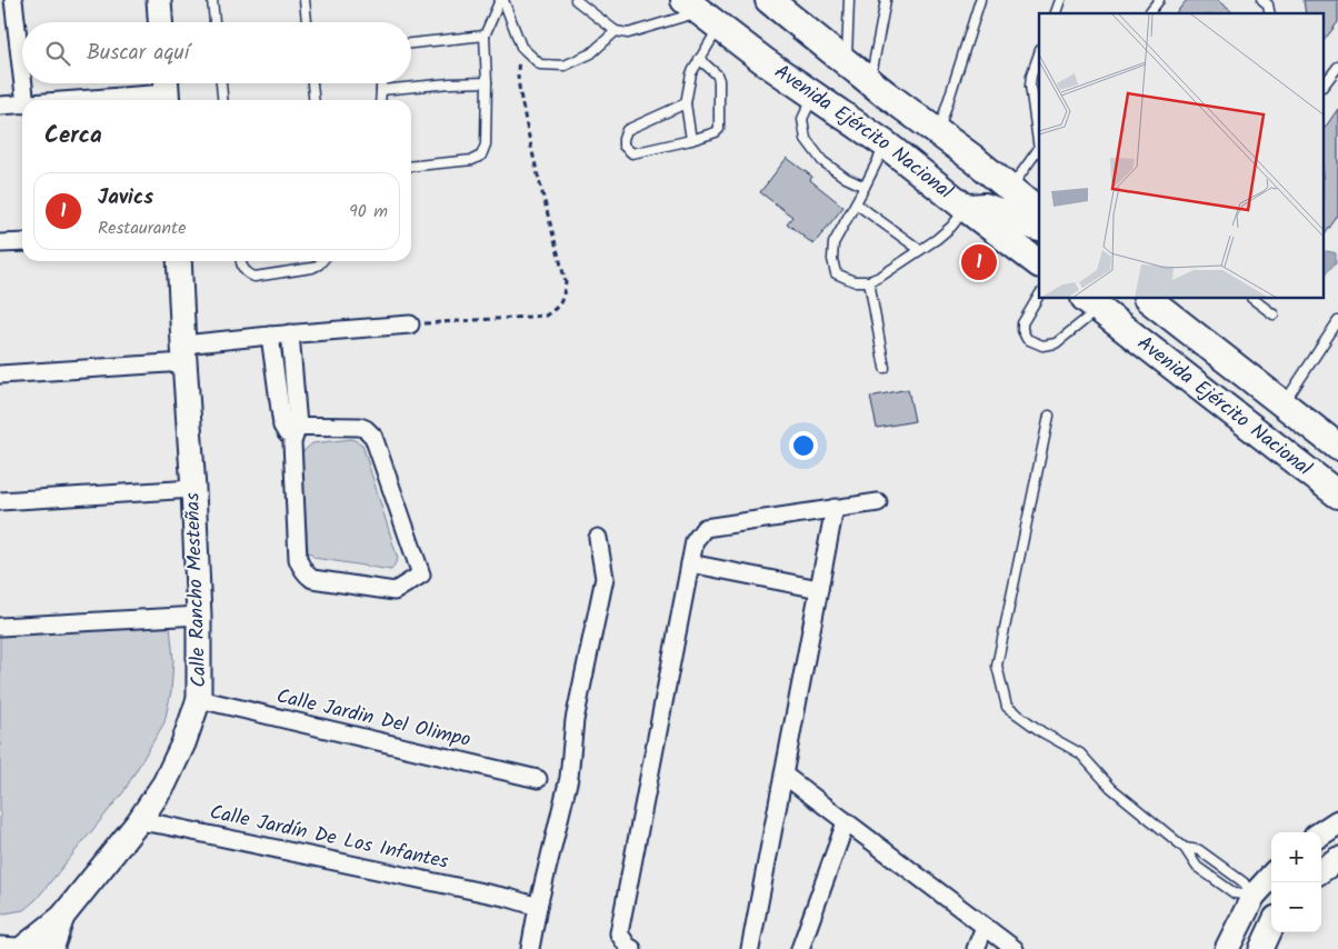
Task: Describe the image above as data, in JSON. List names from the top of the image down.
{
  "streets": {
    "main road": ["Avenida Ejército Nacional"],
    "street": ["Calle Rancho Mesteñas", "Calle Jardin Del Olimpo", "Calle Jardín De Los Infantes"]
  },
  "crossings": [
    ["Calle Rancho Mesteñas", "Calle Jardin Del Olimpo"],
    ["Calle Rancho Mesteñas", "Calle Jardín De Los Infantes"]
  ],
  "page": {
    "search": "Buscar aquí",
    "heading": "Cerca",
    "list": [
      {
        "mark": "1",
        "name": "Javics",
        "note": "Restaurante",
        "value": "90 m"
      }
    ],
    "pins": "1",
    "map_buttons": ["+", "−"]
  }
}
